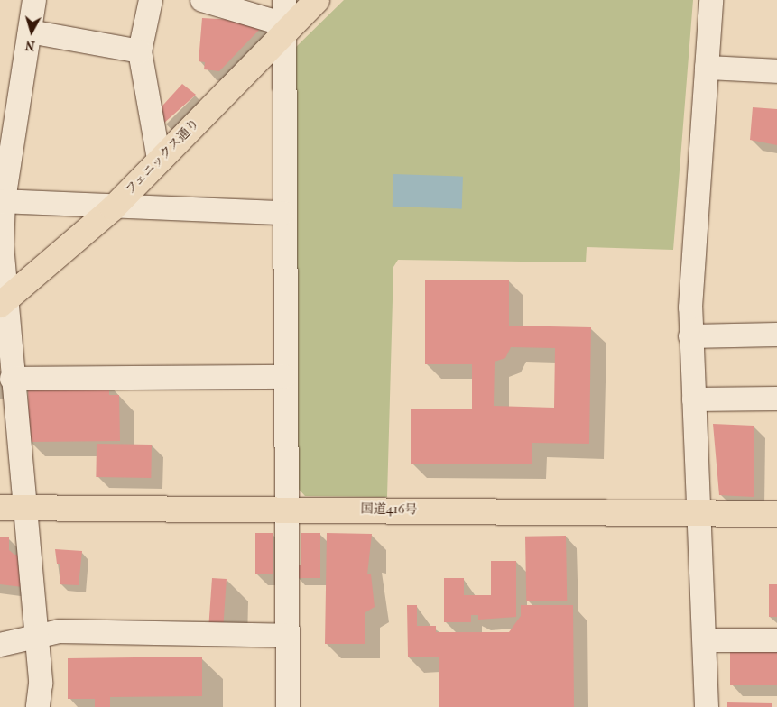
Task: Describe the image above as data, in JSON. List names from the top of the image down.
{
  "streets": {
    "main road": ["フェニックス通り", "国道416号"]
  },
  "north": "bottom"
}
